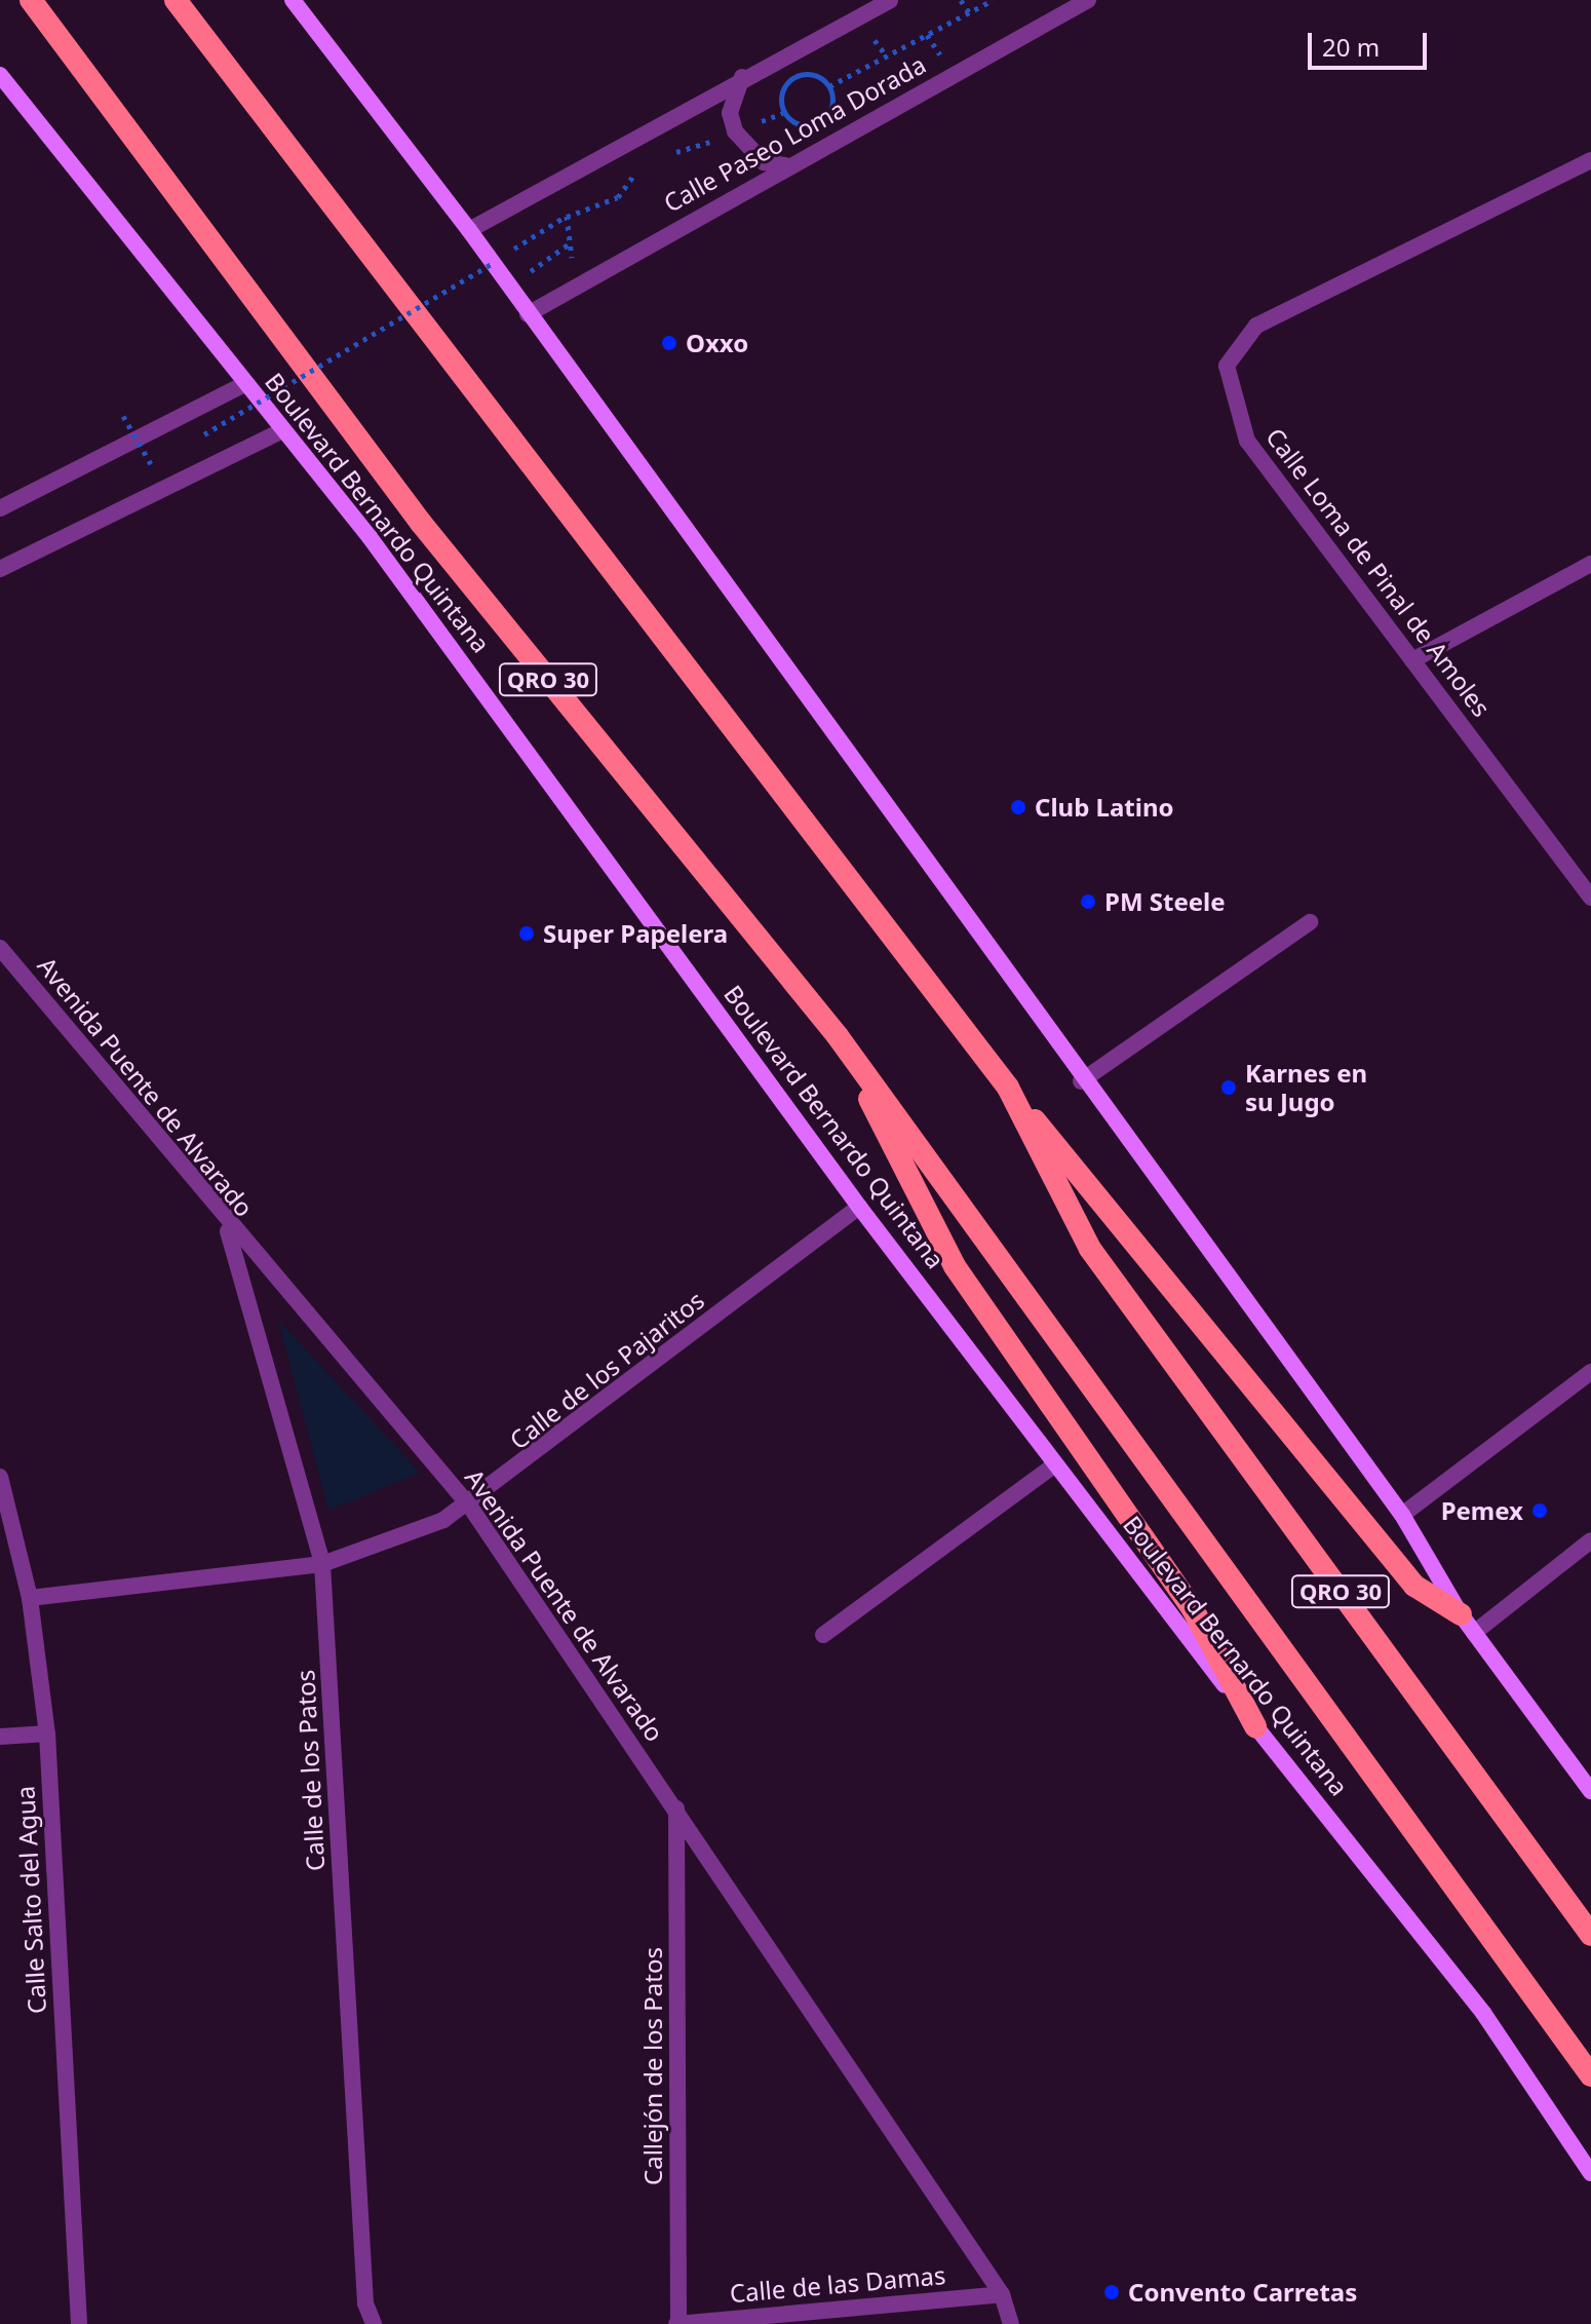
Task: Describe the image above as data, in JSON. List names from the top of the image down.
{
  "streets": {
    "highway": ["Boulevard Bernardo Quintana", "QRO 30"],
    "street": [
      "Calle Paseo Loma Dorada",
      "Calle Loma de Pinal de Amoles",
      "Avenida Puente de Alvarado",
      "Calle de los Pajaritos",
      "Calle de los Patos",
      "Calle Salto del Agua",
      "Callejón de los Patos",
      "Calle de las Damas"
    ]
  },
  "crossings": [
    ["Boulevard Bernardo Quintana", "Calle de los Pajaritos"],
    ["Avenida Puente de Alvarado", "Calle de los Pajaritos"],
    ["Avenida Puente de Alvarado", "Calle de los Patos"],
    ["Avenida Puente de Alvarado", "Callejón de los Patos"],
    ["Avenida Puente de Alvarado", "Calle de las Damas"],
    ["Calle de los Pajaritos", "Calle de los Patos"],
    ["Calle de los Pajaritos", "Calle Salto del Agua"],
    ["Callejón de los Patos", "Calle de las Damas"]
  ],
  "places": [
    "Oxxo",
    "Club Latino",
    "PM Steele",
    "Super Papelera",
    "Karnes en su Jugo",
    "Pemex",
    "Convento Carretas"
  ],
  "scale_bar": "20 m"
}
